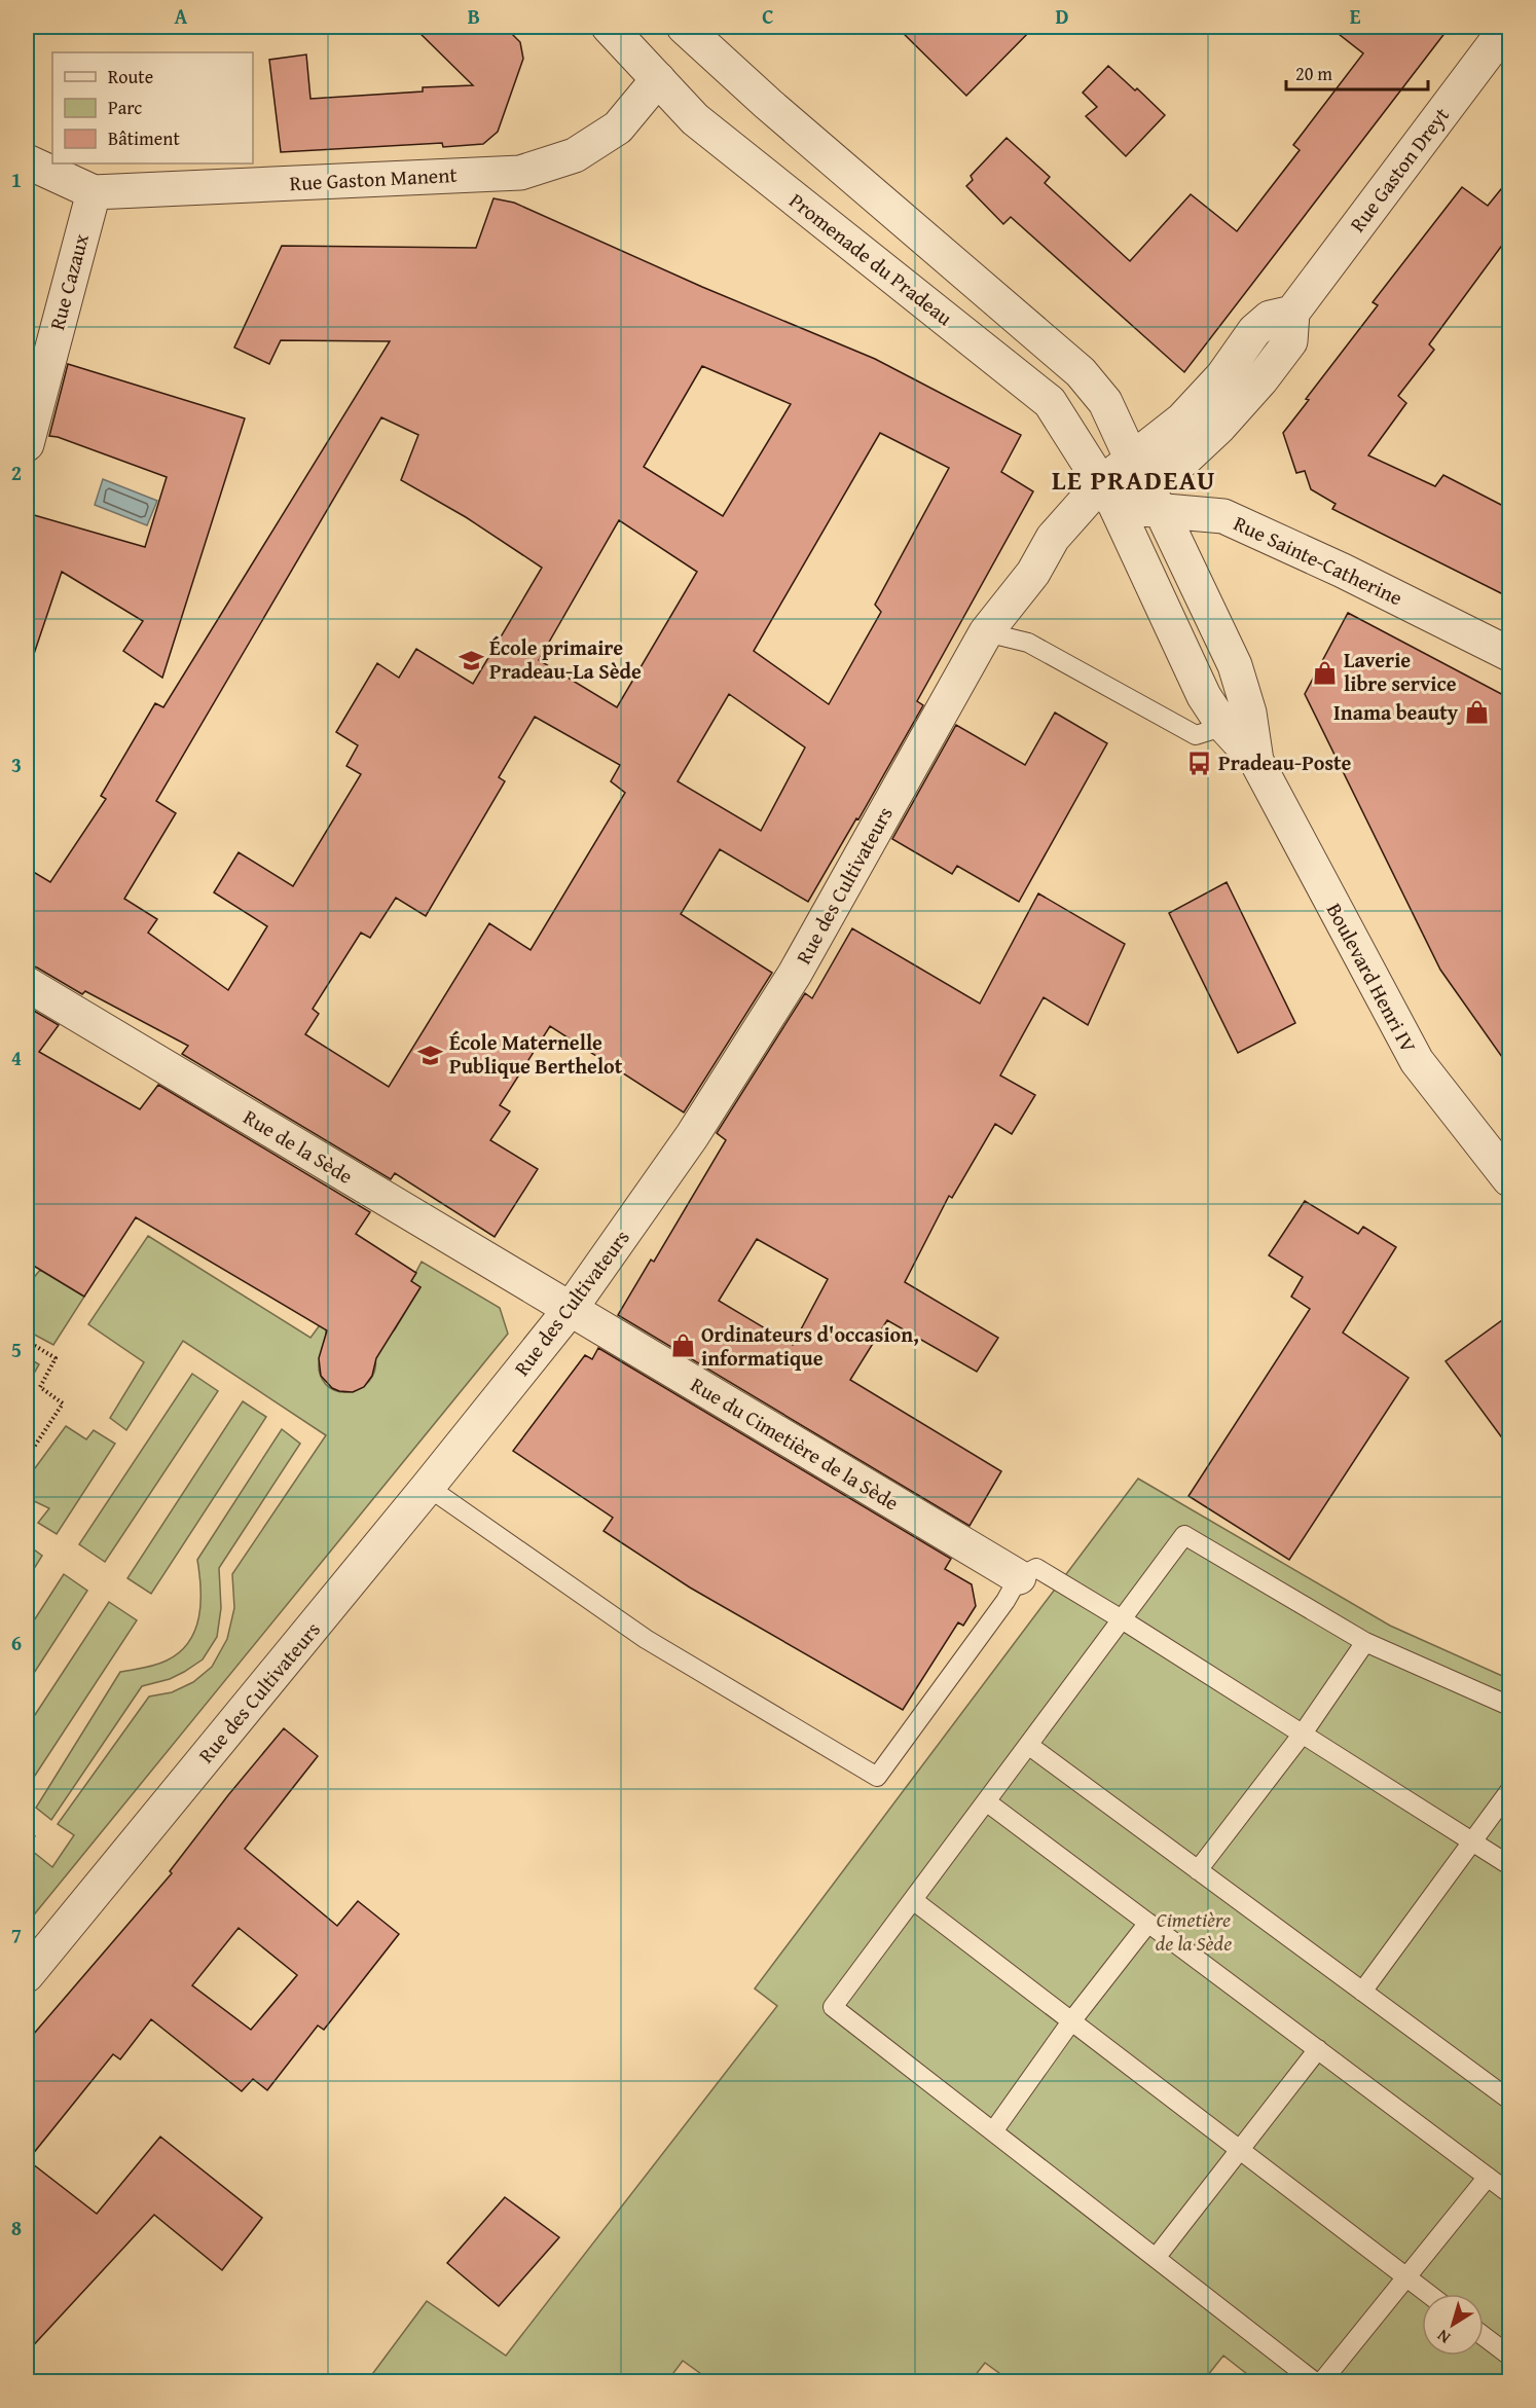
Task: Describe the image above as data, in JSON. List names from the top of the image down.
{
  "streets": {
    "street": [
      "Rue Gaston Dreyt",
      "Rue Gaston Manent",
      "Promenade du Pradeau",
      "Rue Cazaux",
      "Rue Sainte-Catherine",
      "Rue des Cultivateurs",
      "Boulevard Henri IV",
      "Rue de la Sède",
      "Rue du Cimetière de la Sède"
    ]
  },
  "crossings": [
    ["Rue Gaston Dreyt", "Promenade du Pradeau"],
    ["Rue Gaston Dreyt", "Rue Sainte-Catherine"],
    ["Rue Gaston Dreyt", "Rue des Cultivateurs"],
    ["Rue Gaston Dreyt", "Boulevard Henri IV"],
    ["Rue Gaston Manent", "Promenade du Pradeau"],
    ["Rue Gaston Manent", "Rue Cazaux"],
    ["Promenade du Pradeau", "Rue Sainte-Catherine"],
    ["Promenade du Pradeau", "Rue des Cultivateurs"],
    ["Promenade du Pradeau", "Boulevard Henri IV"],
    ["Rue Sainte-Catherine", "Rue des Cultivateurs"],
    ["Rue Sainte-Catherine", "Boulevard Henri IV"],
    ["Rue des Cultivateurs", "Boulevard Henri IV"],
    ["Rue des Cultivateurs", "Rue de la Sède"],
    ["Rue des Cultivateurs", "Rue du Cimetière de la Sède"],
    ["Rue de la Sède", "Rue du Cimetière de la Sède"]
  ],
  "districts": ["LE PRADEAU"],
  "parks": ["Cimetière de la Sède"],
  "places": {
    "school or university": ["École primaire Pradeau-La Sède", "École Maternelle Publique Berthelot"],
    "shop": ["Laverie libre service", "Inama beauty", "Ordinateurs d'occasion, informatique"],
    "bus stop": ["Pradeau-Poste"]
  },
  "legend": ["Route", "Parc", "Bâtiment"],
  "scale_bar": "20 m",
  "north": "bottom left",
  "grid": {
    "columns": [
      "A",
      "B",
      "C",
      "D",
      "E"
    ],
    "rows": [
      "1",
      "2",
      "3",
      "4",
      "5",
      "6",
      "7",
      "8"
    ]
  }
}
